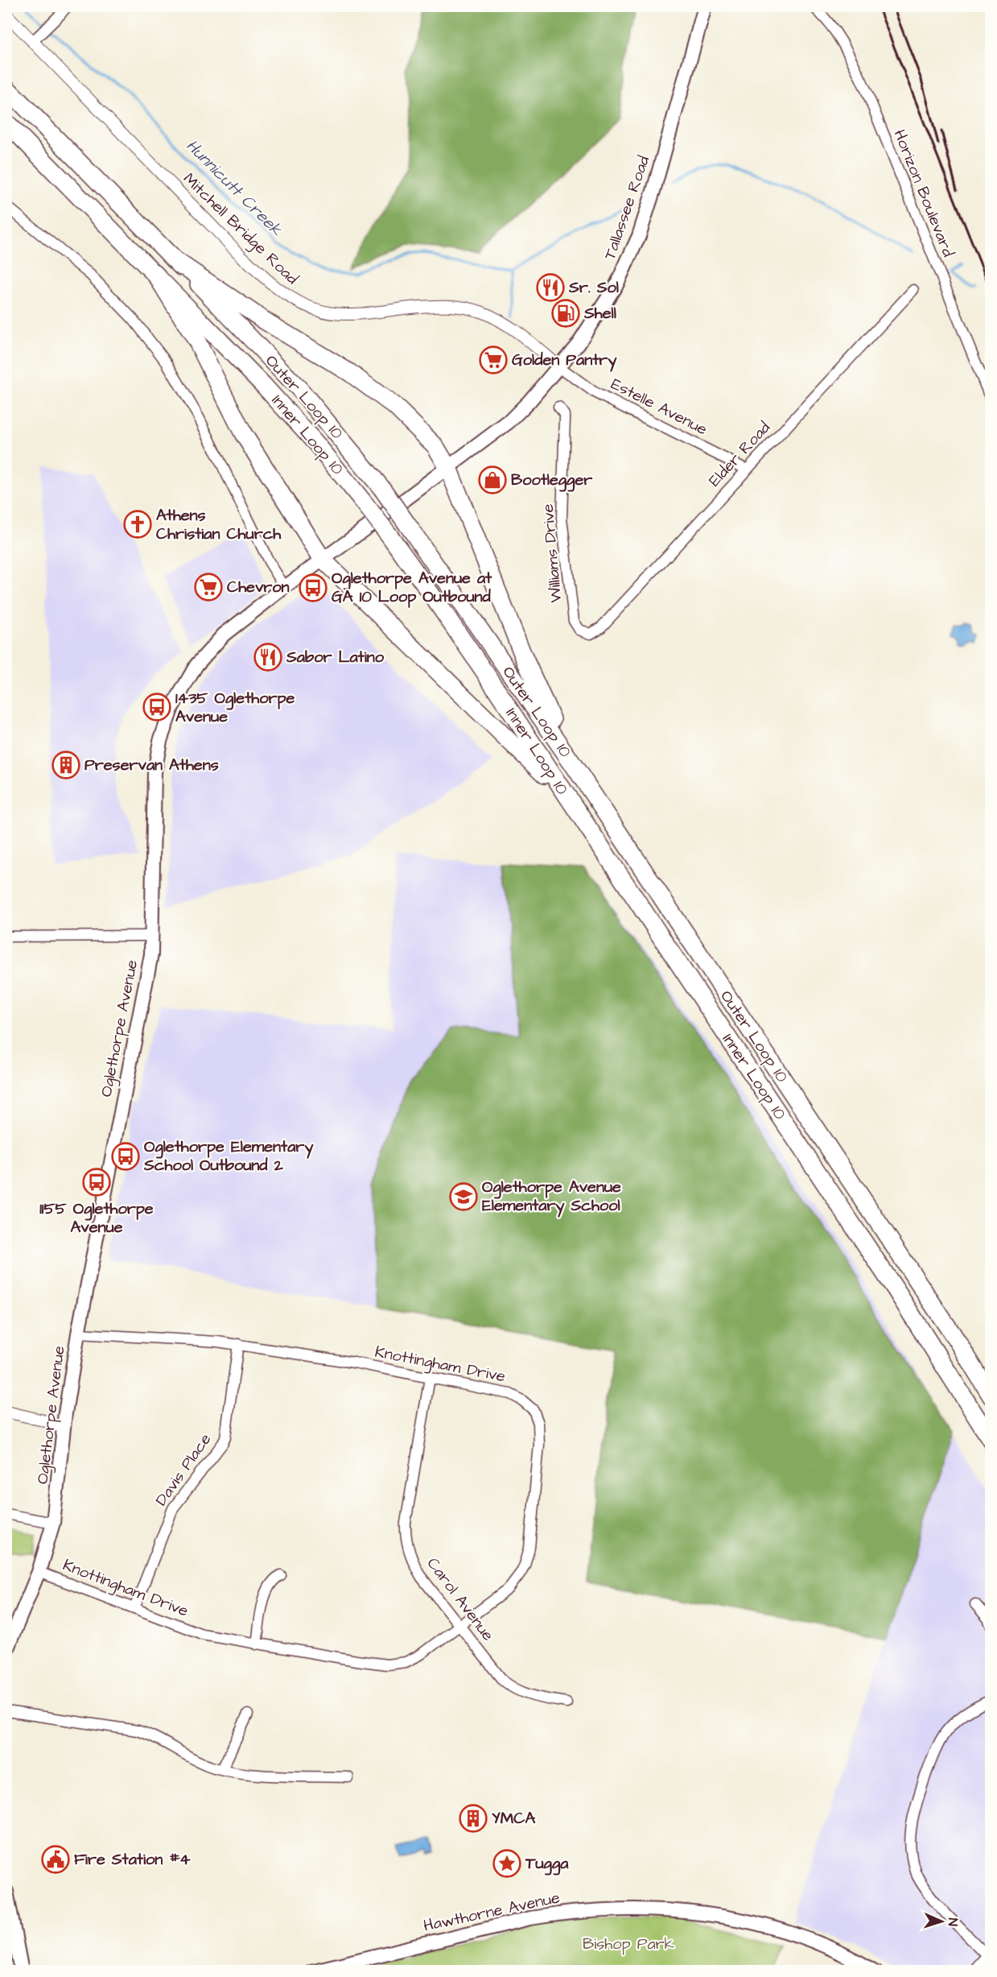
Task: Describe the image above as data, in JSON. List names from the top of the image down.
{
  "streets": {
    "highway": ["Outer Loop 10", "Inner Loop 10"],
    "main road": ["Tallassee Road", "Oglethorpe Avenue", "Hawthorne Avenue"],
    "street": [
      "Horizon Boulevard",
      "Mitchell Bridge Road",
      "Estelle Avenue",
      "Elder Road",
      "Williams Drive",
      "Knottingham Drive",
      "Davis Place",
      "Carol Avenue"
    ]
  },
  "crossings": [
    ["Tallassee Road", "Mitchell Bridge Road"],
    ["Tallassee Road", "Estelle Avenue"],
    ["Tallassee Road", "Oglethorpe Avenue"],
    ["Mitchell Bridge Road", "Estelle Avenue"],
    ["Estelle Avenue", "Elder Road"],
    ["Elder Road", "Williams Drive"],
    ["Oglethorpe Avenue", "Knottingham Drive"],
    ["Knottingham Drive", "Davis Place"],
    ["Knottingham Drive", "Carol Avenue"]
  ],
  "water": ["Hunnicutt Creek"],
  "parks": ["Bishop Park"],
  "places": {
    "restaurant": ["Sr. Sol", "Sabor Latino"],
    "fuel station": ["Shell"],
    "supermarket": ["Golden Pantry", "Chevron"],
    "shop": ["Bootlegger"],
    "church": ["Athens Christian Church"],
    "bus stop": [
      "Oglethorpe Avenue at GA 10 Loop Outbound",
      "1435 Oglethorpe Avenue",
      "Oglethorpe Elementary School Outbound 2",
      "1155 Oglethorpe Avenue"
    ],
    "building": ["Preservan Athens", "YMCA"],
    "school or university": ["Oglethorpe Avenue Elementary School"],
    "public building": ["Fire Station #4"],
    "place": ["Tugga"]
  },
  "north": "right"
}
